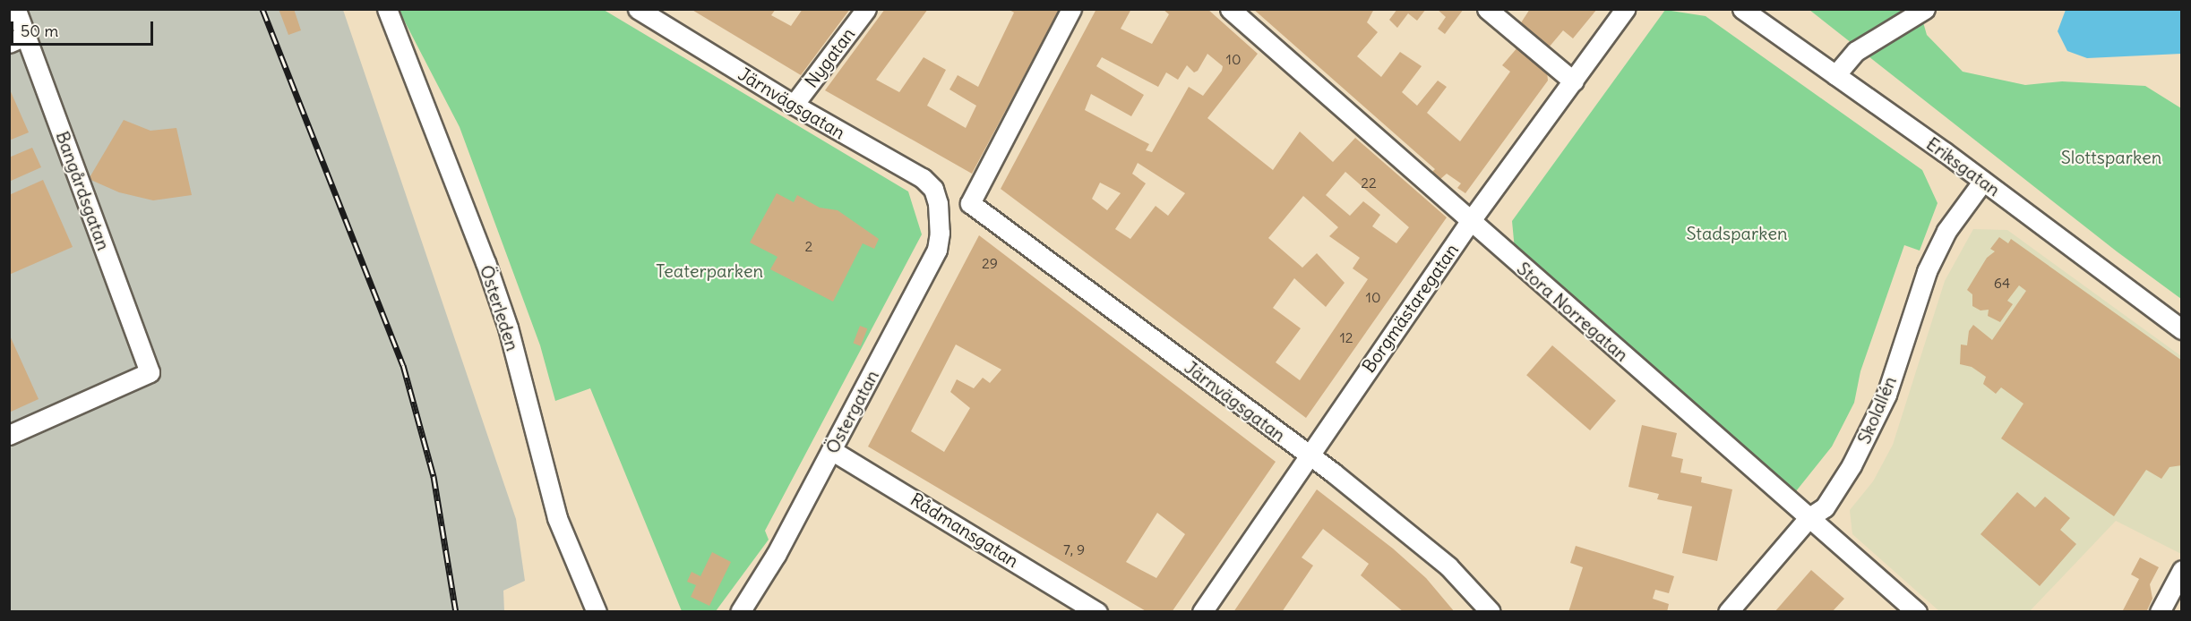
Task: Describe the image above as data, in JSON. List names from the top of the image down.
{
  "streets": {
    "street": [
      "Nygatan",
      "Järnvägsgatan",
      "Eriksgatan",
      "Bangårdsgatan",
      "Österleden",
      "Borgmästaregatan",
      "Stora Norregatan",
      "Skolallén",
      "Östergatan",
      "Rådmansgatan"
    ]
  },
  "crossings": [
    ["Nygatan", "Järnvägsgatan"],
    ["Järnvägsgatan", "Borgmästaregatan"],
    ["Järnvägsgatan", "Östergatan"],
    ["Eriksgatan", "Skolallén"],
    ["Borgmästaregatan", "Stora Norregatan"],
    ["Stora Norregatan", "Skolallén"],
    ["Östergatan", "Rådmansgatan"]
  ],
  "parks": ["Slottsparken", "Stadsparken", "Teaterparken"],
  "house_numbers": [
    "10",
    "22",
    "2",
    "29",
    "64",
    "10",
    "12",
    "7, 9"
  ],
  "scale_bar": "50 m"
}
